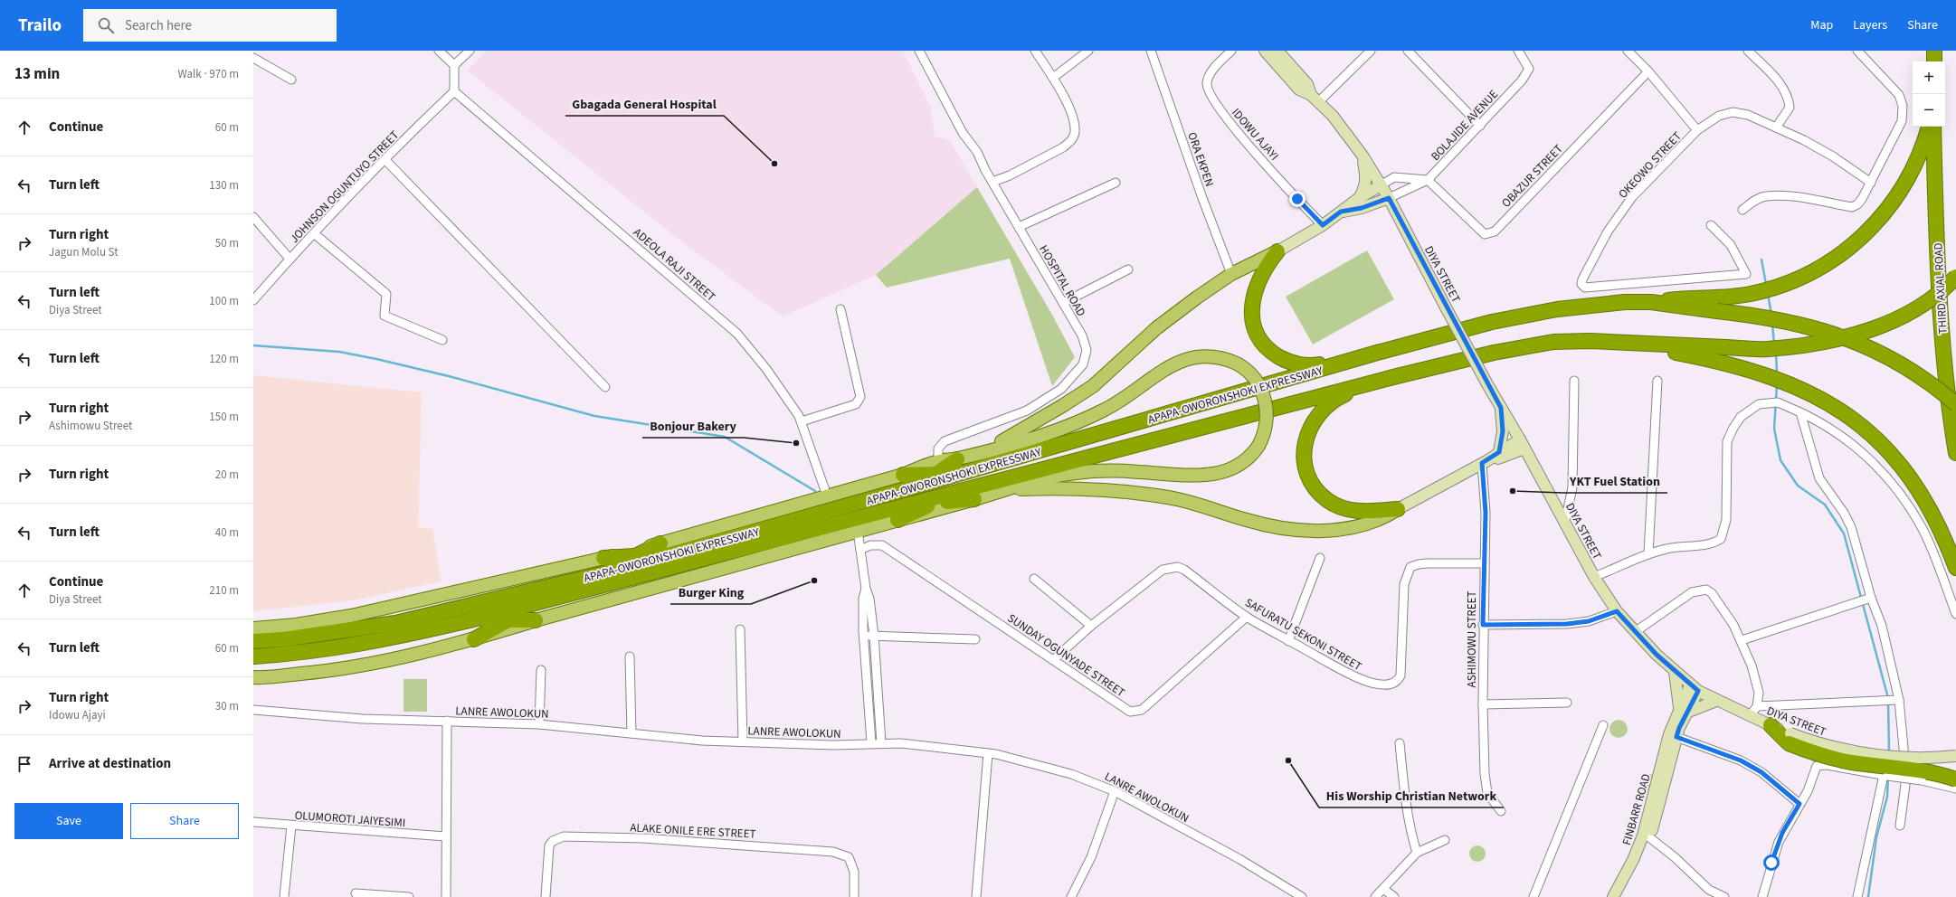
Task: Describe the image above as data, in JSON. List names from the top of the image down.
{
  "streets": {
    "highway": ["THIRD AXIAL ROAD", "APAPA-OWORONSHOKI EXPRESSWAY"],
    "main road": ["DIYA STREET", "FINBARR ROAD"],
    "street": [
      "BOLAJIDE AVENUE",
      "IDOWU AJAYI",
      "ORA EKPEN",
      "OKEOWO STREET",
      "OBAZUR STREET",
      "JOHNSON OGUNTUYO STREET",
      "ADEOLA RAJI STREET",
      "HOSPITAL ROAD",
      "SAFURATU SEKONI STREET",
      "ASHIMOWU STREET",
      "SUNDAY OGUNYADE STREET",
      "LANRE AWOLOKUN",
      "OLUMOROTI JAIYESIMI",
      "ALAKE ONILE ERE STREET"
    ]
  },
  "crossings": [
    ["BOLAJIDE AVENUE", "OBAZUR STREET"],
    ["BOLAJIDE AVENUE", "DIYA STREET"],
    ["JOHNSON OGUNTUYO STREET", "ADEOLA RAJI STREET"],
    ["ADEOLA RAJI STREET", "APAPA-OWORONSHOKI EXPRESSWAY"],
    ["SAFURATU SEKONI STREET", "ASHIMOWU STREET"],
    ["SAFURATU SEKONI STREET", "SUNDAY OGUNYADE STREET"]
  ],
  "places": [
    "Gbagada General Hospital",
    "Bonjour Bakery",
    "YKT Fuel Station",
    "Burger King",
    "His Worship Christian Network"
  ],
  "page": {
    "header": "Trailo",
    "search": "Search here",
    "nav": ["Map", "Layers", "Share"],
    "heading": ["13 min", "Walk · 970 m"],
    "map_buttons": ["+", "−"],
    "list": [
      ["Continue", "60 m"],
      ["Turn left", "130 m"],
      ["Turn right", "Jagun Molu St", "50 m"],
      ["Turn left", "Diya Street", "100 m"],
      ["Turn left", "120 m"],
      ["Turn right", "Ashimowu Street", "150 m"],
      ["Turn right", "20 m"],
      ["Turn left", "40 m"],
      ["Continue", "Diya Street", "210 m"],
      ["Turn left", "60 m"],
      ["Turn right", "Idowu Ajayi", "30 m"],
      "Arrive at destination"
    ],
    "buttons": ["Save", "Share"]
  }
}
